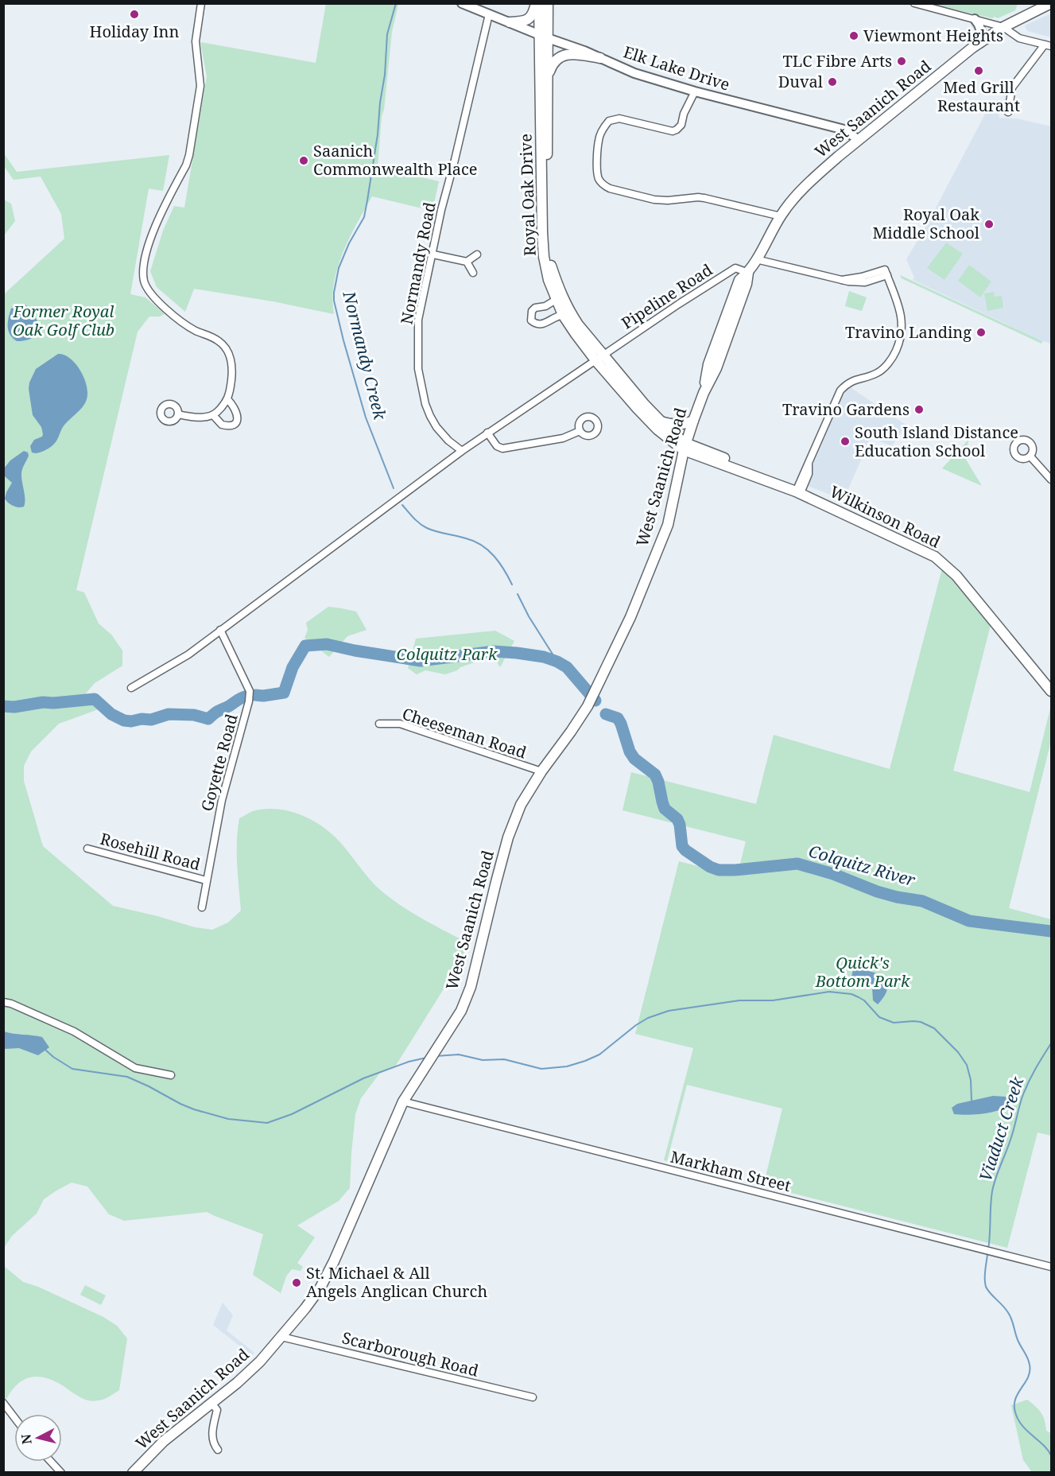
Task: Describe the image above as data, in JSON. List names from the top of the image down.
{
  "streets": {
    "main road": ["West Saanich Road", "Royal Oak Drive", "Wilkinson Road"],
    "street": [
      "Elk Lake Drive",
      "Normandy Road",
      "Pipeline Road",
      "Cheeseman Road",
      "Goyette Road",
      "Rosehill Road",
      "Markham Street",
      "Scarborough Road"
    ]
  },
  "crossings": [
    ["Elk Lake Drive", "West Saanich Road"],
    ["Elk Lake Drive", "Royal Oak Drive"],
    ["Elk Lake Drive", "Normandy Road"],
    ["West Saanich Road", "Royal Oak Drive"],
    ["West Saanich Road", "Pipeline Road"],
    ["West Saanich Road", "Wilkinson Road"],
    ["West Saanich Road", "Cheeseman Road"],
    ["West Saanich Road", "Markham Street"],
    ["West Saanich Road", "Scarborough Road"],
    ["Royal Oak Drive", "Pipeline Road"],
    ["Royal Oak Drive", "Wilkinson Road"],
    ["Goyette Road", "Rosehill Road"]
  ],
  "water": ["Normandy Creek", "Colquitz River", "Viaduct Creek"],
  "parks": ["Former Royal Oak Golf Club", "Colquitz Park", "Quick's Bottom Park"],
  "places": [
    "Holiday Inn",
    "Viewmont Heights",
    "TLC Fibre Arts",
    "Med Grill Restaurant",
    "Duval",
    "Saanich Commonwealth Place",
    "Royal Oak Middle School",
    "Travino Landing",
    "Travino Gardens",
    "South Island Distance Education School",
    "St. Michael & All Angels Anglican Church"
  ],
  "north": "left"
}
